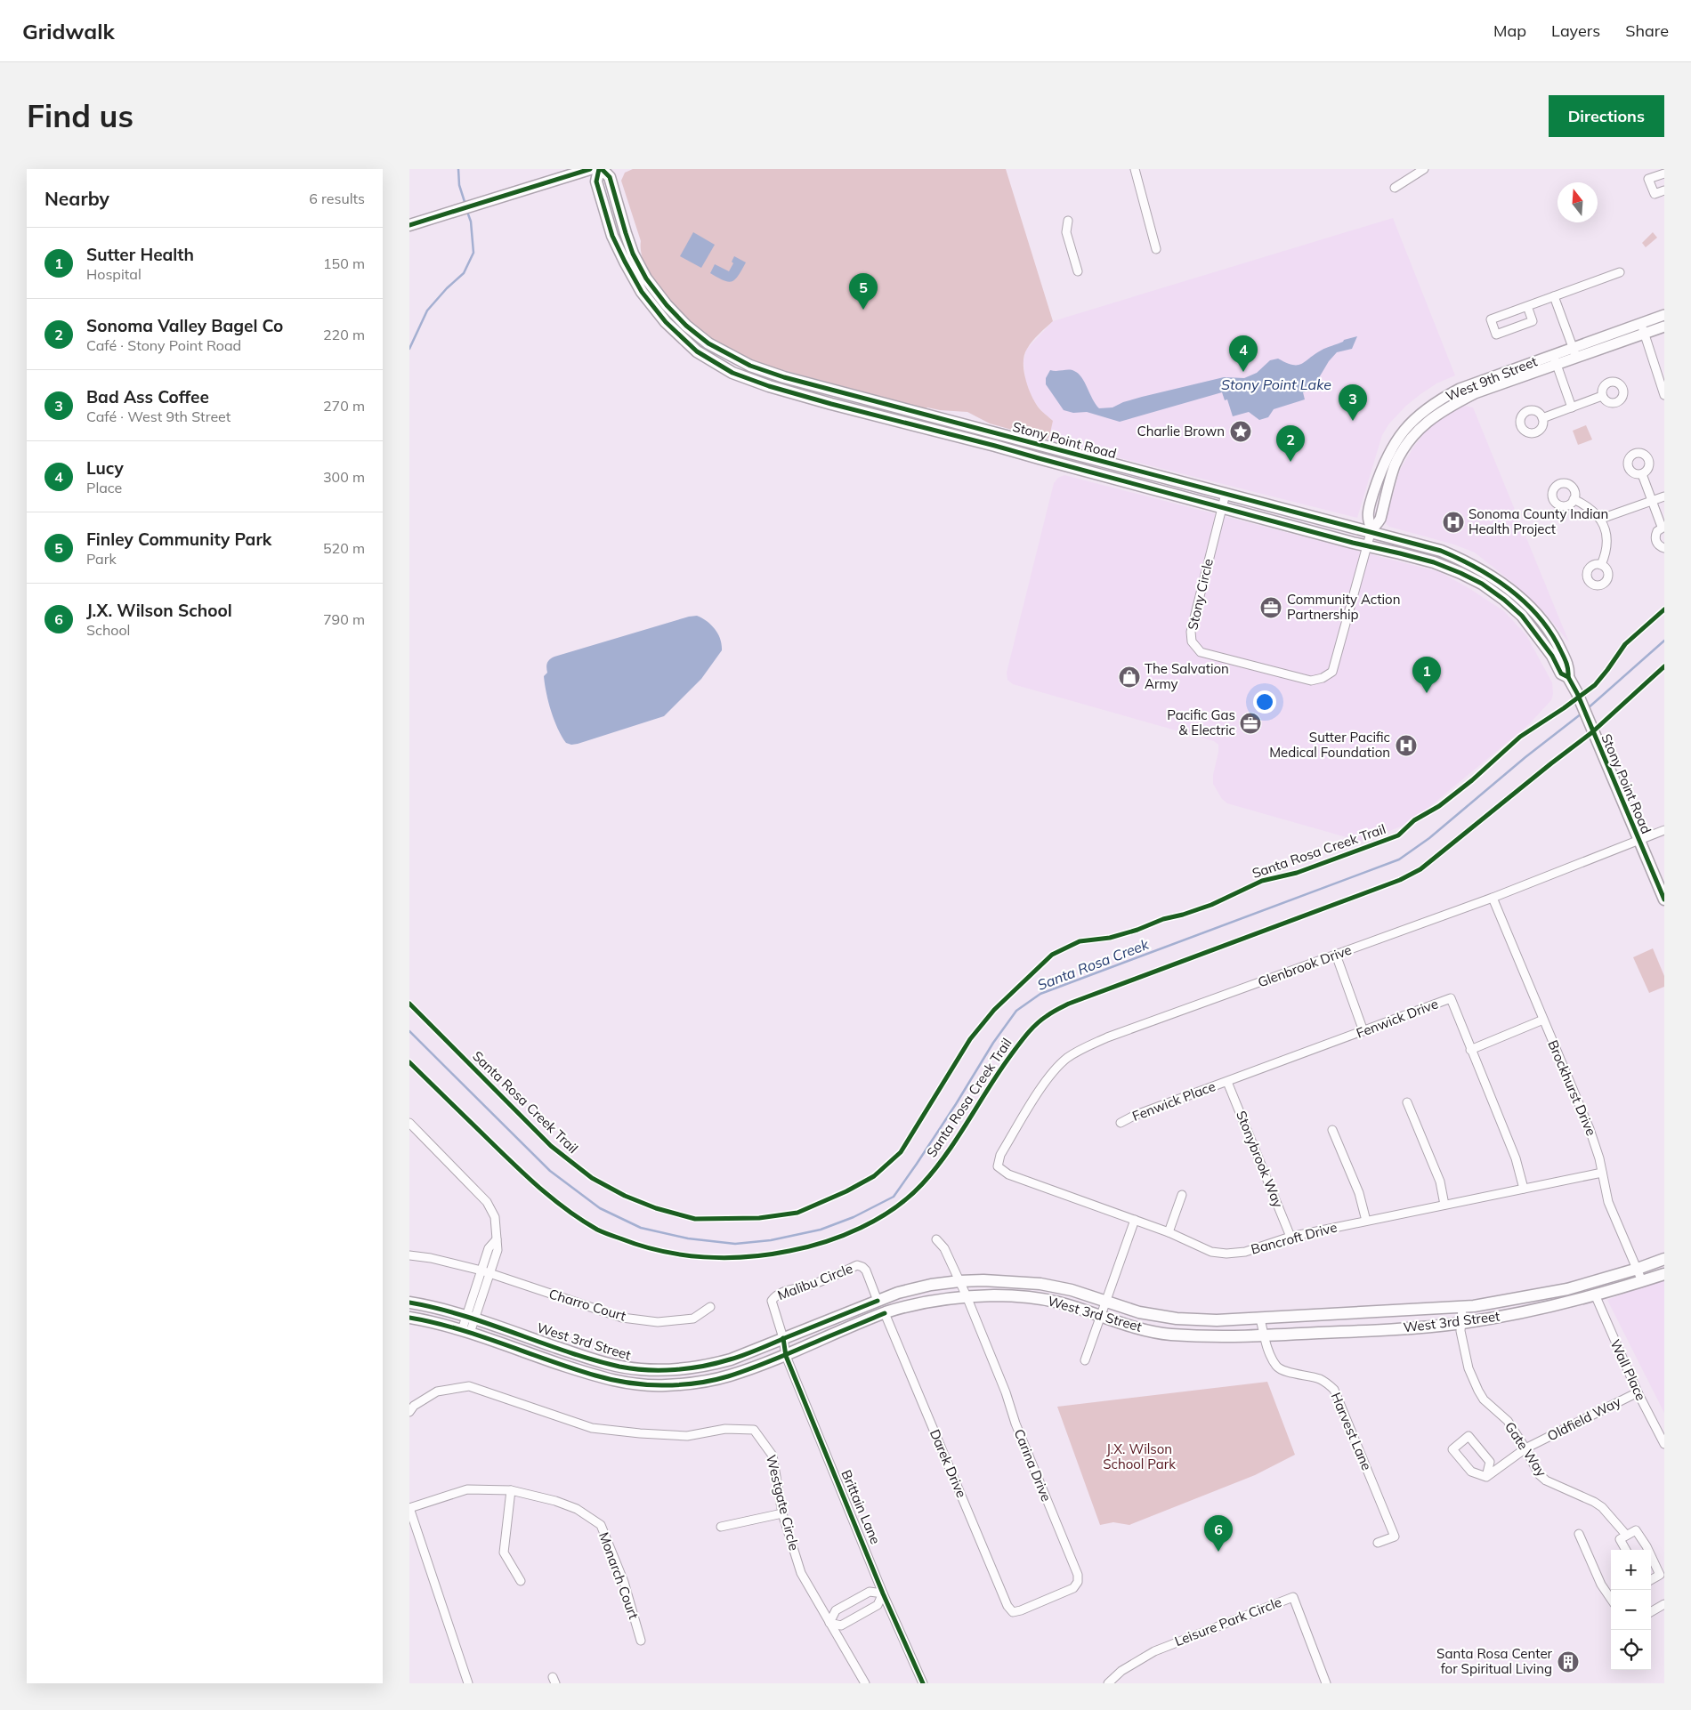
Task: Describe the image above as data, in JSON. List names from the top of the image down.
{
  "streets": {
    "main road": ["Stony Point Road", "West 3rd Street"],
    "street": [
      "West 9th Street",
      "Stony Circle",
      "Glenbrook Drive",
      "Fenwick Drive",
      "Brockhurst Drive",
      "Fenwick Place",
      "Stonybrook Way",
      "Bancroft Drive",
      "Malibu Circle",
      "Charro Court",
      "Wall Place",
      "Oldfield Way",
      "Harvest Lane",
      "Gate Way",
      "Darek Drive",
      "Carina Drive",
      "Westgate Circle",
      "Brittain Lane",
      "Monarch Court",
      "Leisure Park Circle"
    ],
    "cycle path": ["Santa Rosa Creek Trail"]
  },
  "crossings": [
    ["West 9th Street", "Stony Point Road"],
    ["West 9th Street", "Stony Circle"],
    ["Stony Point Road", "Stony Circle"],
    ["Stony Point Road", "Glenbrook Drive"],
    ["Glenbrook Drive", "Brockhurst Drive"],
    ["Glenbrook Drive", "Bancroft Drive"],
    ["Fenwick Drive", "Fenwick Place"],
    ["Fenwick Drive", "Stonybrook Way"],
    ["Fenwick Drive", "Bancroft Drive"],
    ["Brockhurst Drive", "Bancroft Drive"],
    ["Brockhurst Drive", "West 3rd Street"],
    ["Fenwick Place", "Stonybrook Way"],
    ["Stonybrook Way", "Bancroft Drive"],
    ["Malibu Circle", "West 3rd Street"],
    ["Malibu Circle", "Brittain Lane"],
    ["West 3rd Street", "Wall Place"],
    ["West 3rd Street", "Harvest Lane"],
    ["West 3rd Street", "Gate Way"],
    ["West 3rd Street", "Darek Drive"],
    ["West 3rd Street", "Carina Drive"],
    ["West 3rd Street", "Brittain Lane"],
    ["Wall Place", "Oldfield Way"],
    ["Oldfield Way", "Gate Way"],
    ["Darek Drive", "Carina Drive"]
  ],
  "water": ["Stony Point Lake", "Santa Rosa Creek"],
  "parks": ["J.X. Wilson School Park"],
  "places": {
    "place": ["Charlie Brown"],
    "hospital": ["Sonoma County Indian Health Project", "Sutter Pacific Medical Foundation"],
    "office": ["Community Action Partnership", "Pacific Gas & Electric"],
    "shop": ["The Salvation Army"],
    "building": ["Santa Rosa Center for Spiritual Living"]
  },
  "north": "top",
  "page": {
    "header": "Gridwalk",
    "nav": ["Map", "Layers", "Share"],
    "buttons": "Directions",
    "title": "Find us",
    "heading": ["Nearby", "6 results"],
    "list": [
      {
        "mark": "1",
        "name": "Sutter Health",
        "note": "Hospital",
        "value": "150 m"
      },
      {
        "mark": "2",
        "name": "Sonoma Valley Bagel Co",
        "note": "Café · Stony Point Road",
        "value": "220 m"
      },
      {
        "mark": "3",
        "name": "Bad Ass Coffee",
        "note": "Café · West 9th Street",
        "value": "270 m"
      },
      {
        "mark": "4",
        "name": "Lucy",
        "note": "Place",
        "value": "300 m"
      },
      {
        "mark": "5",
        "name": "Finley Community Park",
        "note": "Park",
        "value": "520 m"
      },
      {
        "mark": "6",
        "name": "J.X. Wilson School",
        "note": "School",
        "value": "790 m"
      }
    ],
    "pins": [
      "5",
      "4",
      "3",
      "2",
      "1",
      "6"
    ],
    "map_buttons": ["+", "−"]
  }
}
